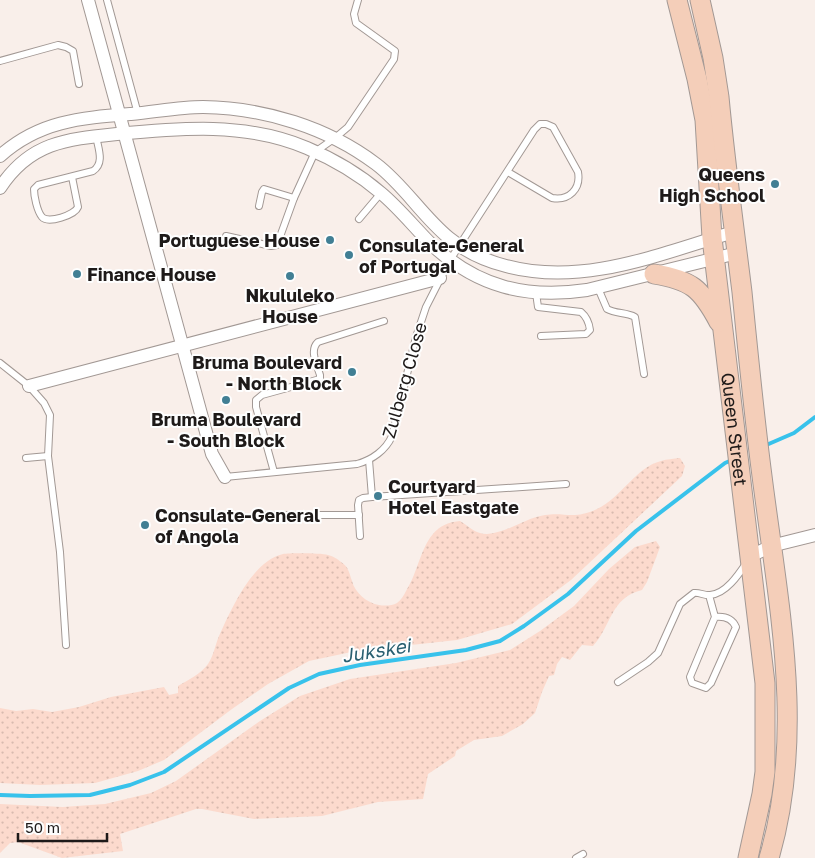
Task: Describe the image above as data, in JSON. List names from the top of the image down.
{
  "streets": {
    "main road": ["Queen Street"],
    "lane": ["Zulberg Close"]
  },
  "water": ["Jukskei"],
  "places": [
    "Queens High School",
    "Portuguese House",
    "Consulate-General of Portugal",
    "Finance House",
    "Nkululeko House",
    "Bruma Boulevard - North Block",
    "Bruma Boulevard - South Block",
    "Courtyard Hotel Eastgate",
    "Consulate-General of Angola"
  ],
  "scale_bar": "50 m"
}
